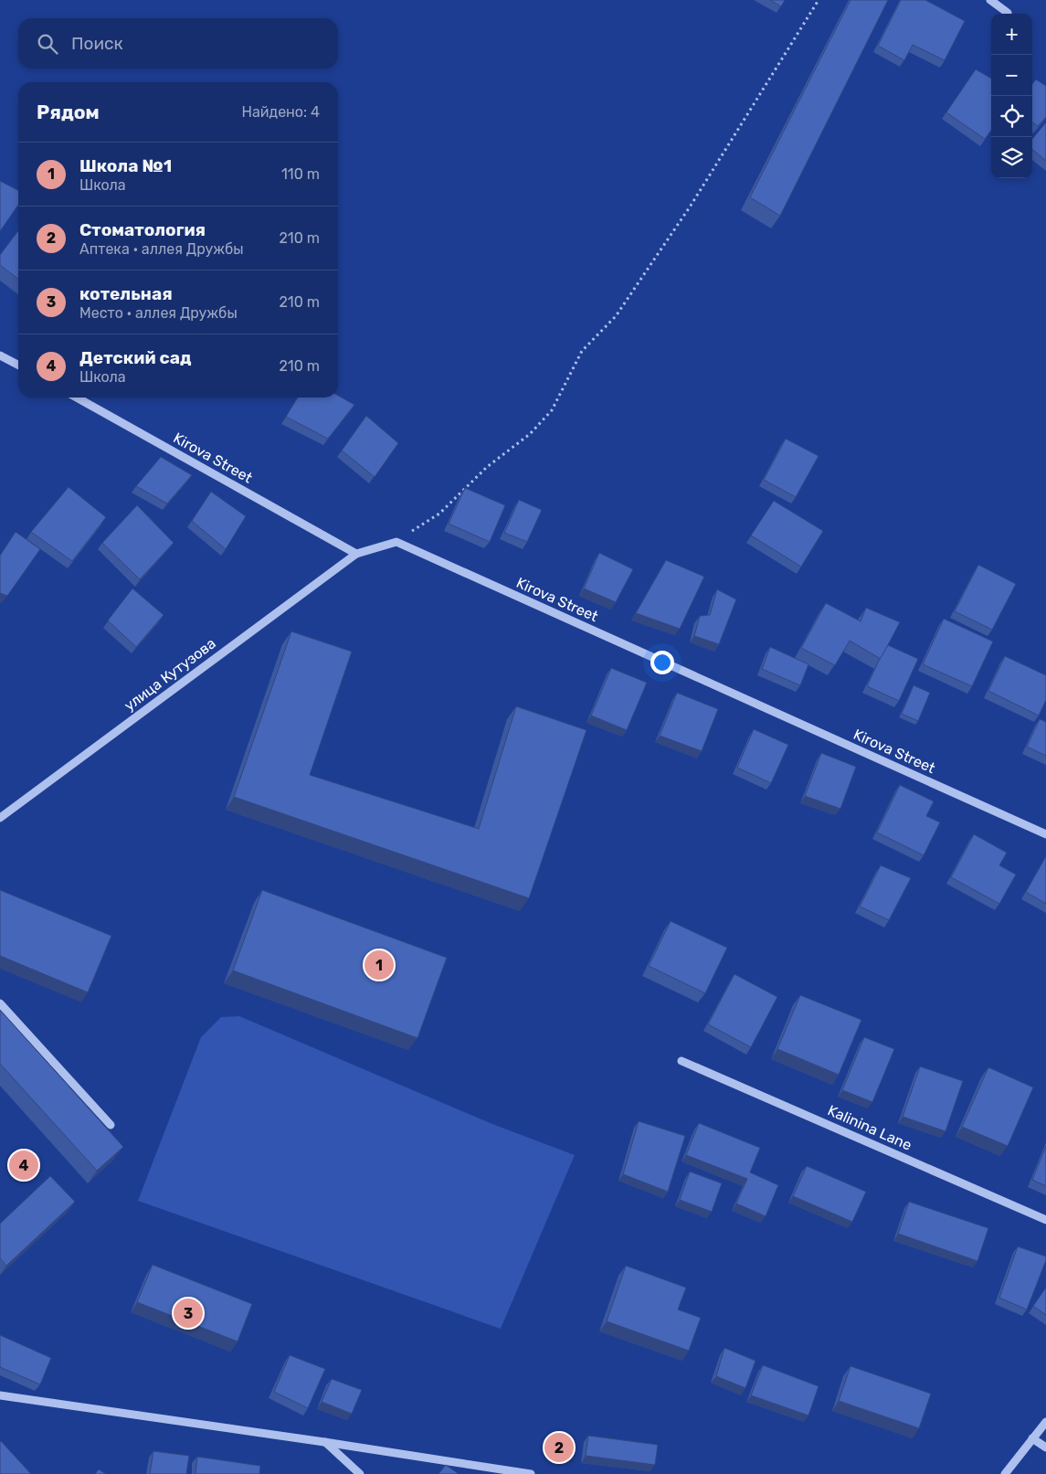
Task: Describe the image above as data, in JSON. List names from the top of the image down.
{
  "streets": {
    "street": ["Kirova Street", "улица Кутузова", "Kalinina Lane"]
  },
  "crossings": [
    ["Kirova Street", "улица Кутузова"]
  ],
  "page": {
    "map_buttons": ["+", "−"],
    "search": "Поиск",
    "heading": ["Рядом", "Найдено: 4"],
    "list": [
      {
        "mark": "1",
        "name": "Школа №1",
        "note": "Школа",
        "value": "110 m"
      },
      {
        "mark": "2",
        "name": "Стоматология",
        "note": "Аптека · аллея Дружбы",
        "value": "210 m"
      },
      {
        "mark": "3",
        "name": "котельная",
        "note": "Место · аллея Дружбы",
        "value": "210 m"
      },
      {
        "mark": "4",
        "name": "Детский сад",
        "note": "Школа",
        "value": "210 m"
      }
    ],
    "pins": [
      "1",
      "4",
      "3",
      "2"
    ]
  }
}
